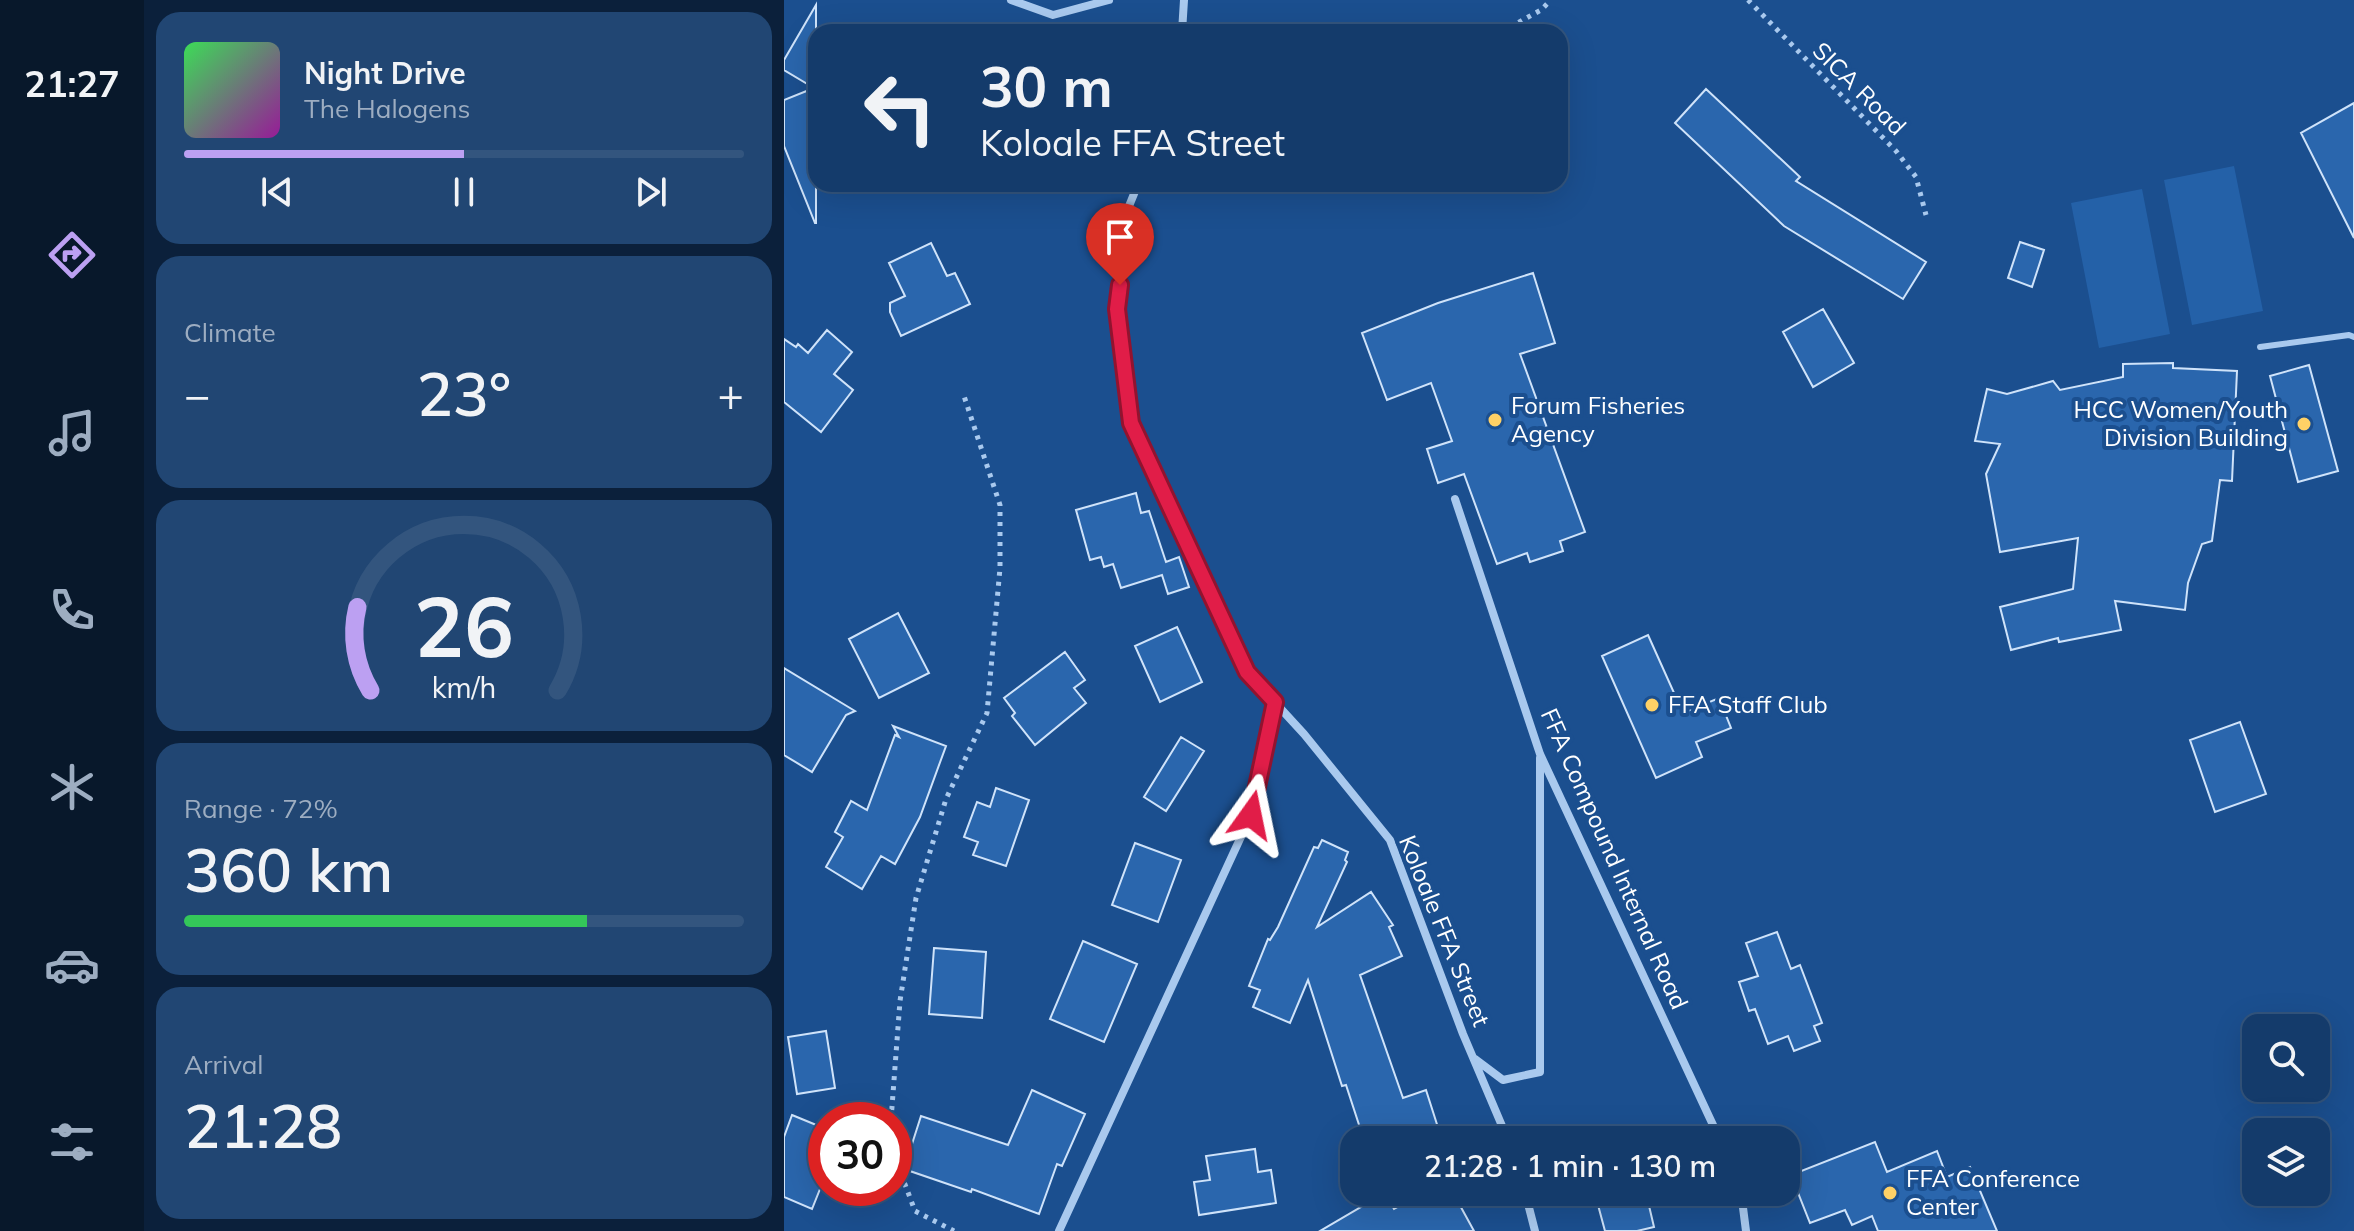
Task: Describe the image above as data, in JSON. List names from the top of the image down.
{
  "streets": {
    "street": ["FFA Compound Internal Road", "Koloale FFA Street"],
    "path": ["SICA Road"]
  },
  "places": [
    "Forum Fisheries Agency",
    "HCC Women/Youth Division Building",
    "FFA Staff Club",
    "FFA Conference Center"
  ],
  "page": {
    "tabs": "21:27",
    "turn": ["30 m", "Koloale FFA Street"],
    "song": ["Night Drive", "The Halogens"],
    "tile": [
      "Climate",
      ["Range · 72%", "360 km"],
      ["Arrival", "21:28"]
    ],
    "heat": ["−", "23°", "+"],
    "limit": "30",
    "trip": "21:28 · 1 min · 130 m",
    "gauge": ["26", "km/h"]
  }
}
